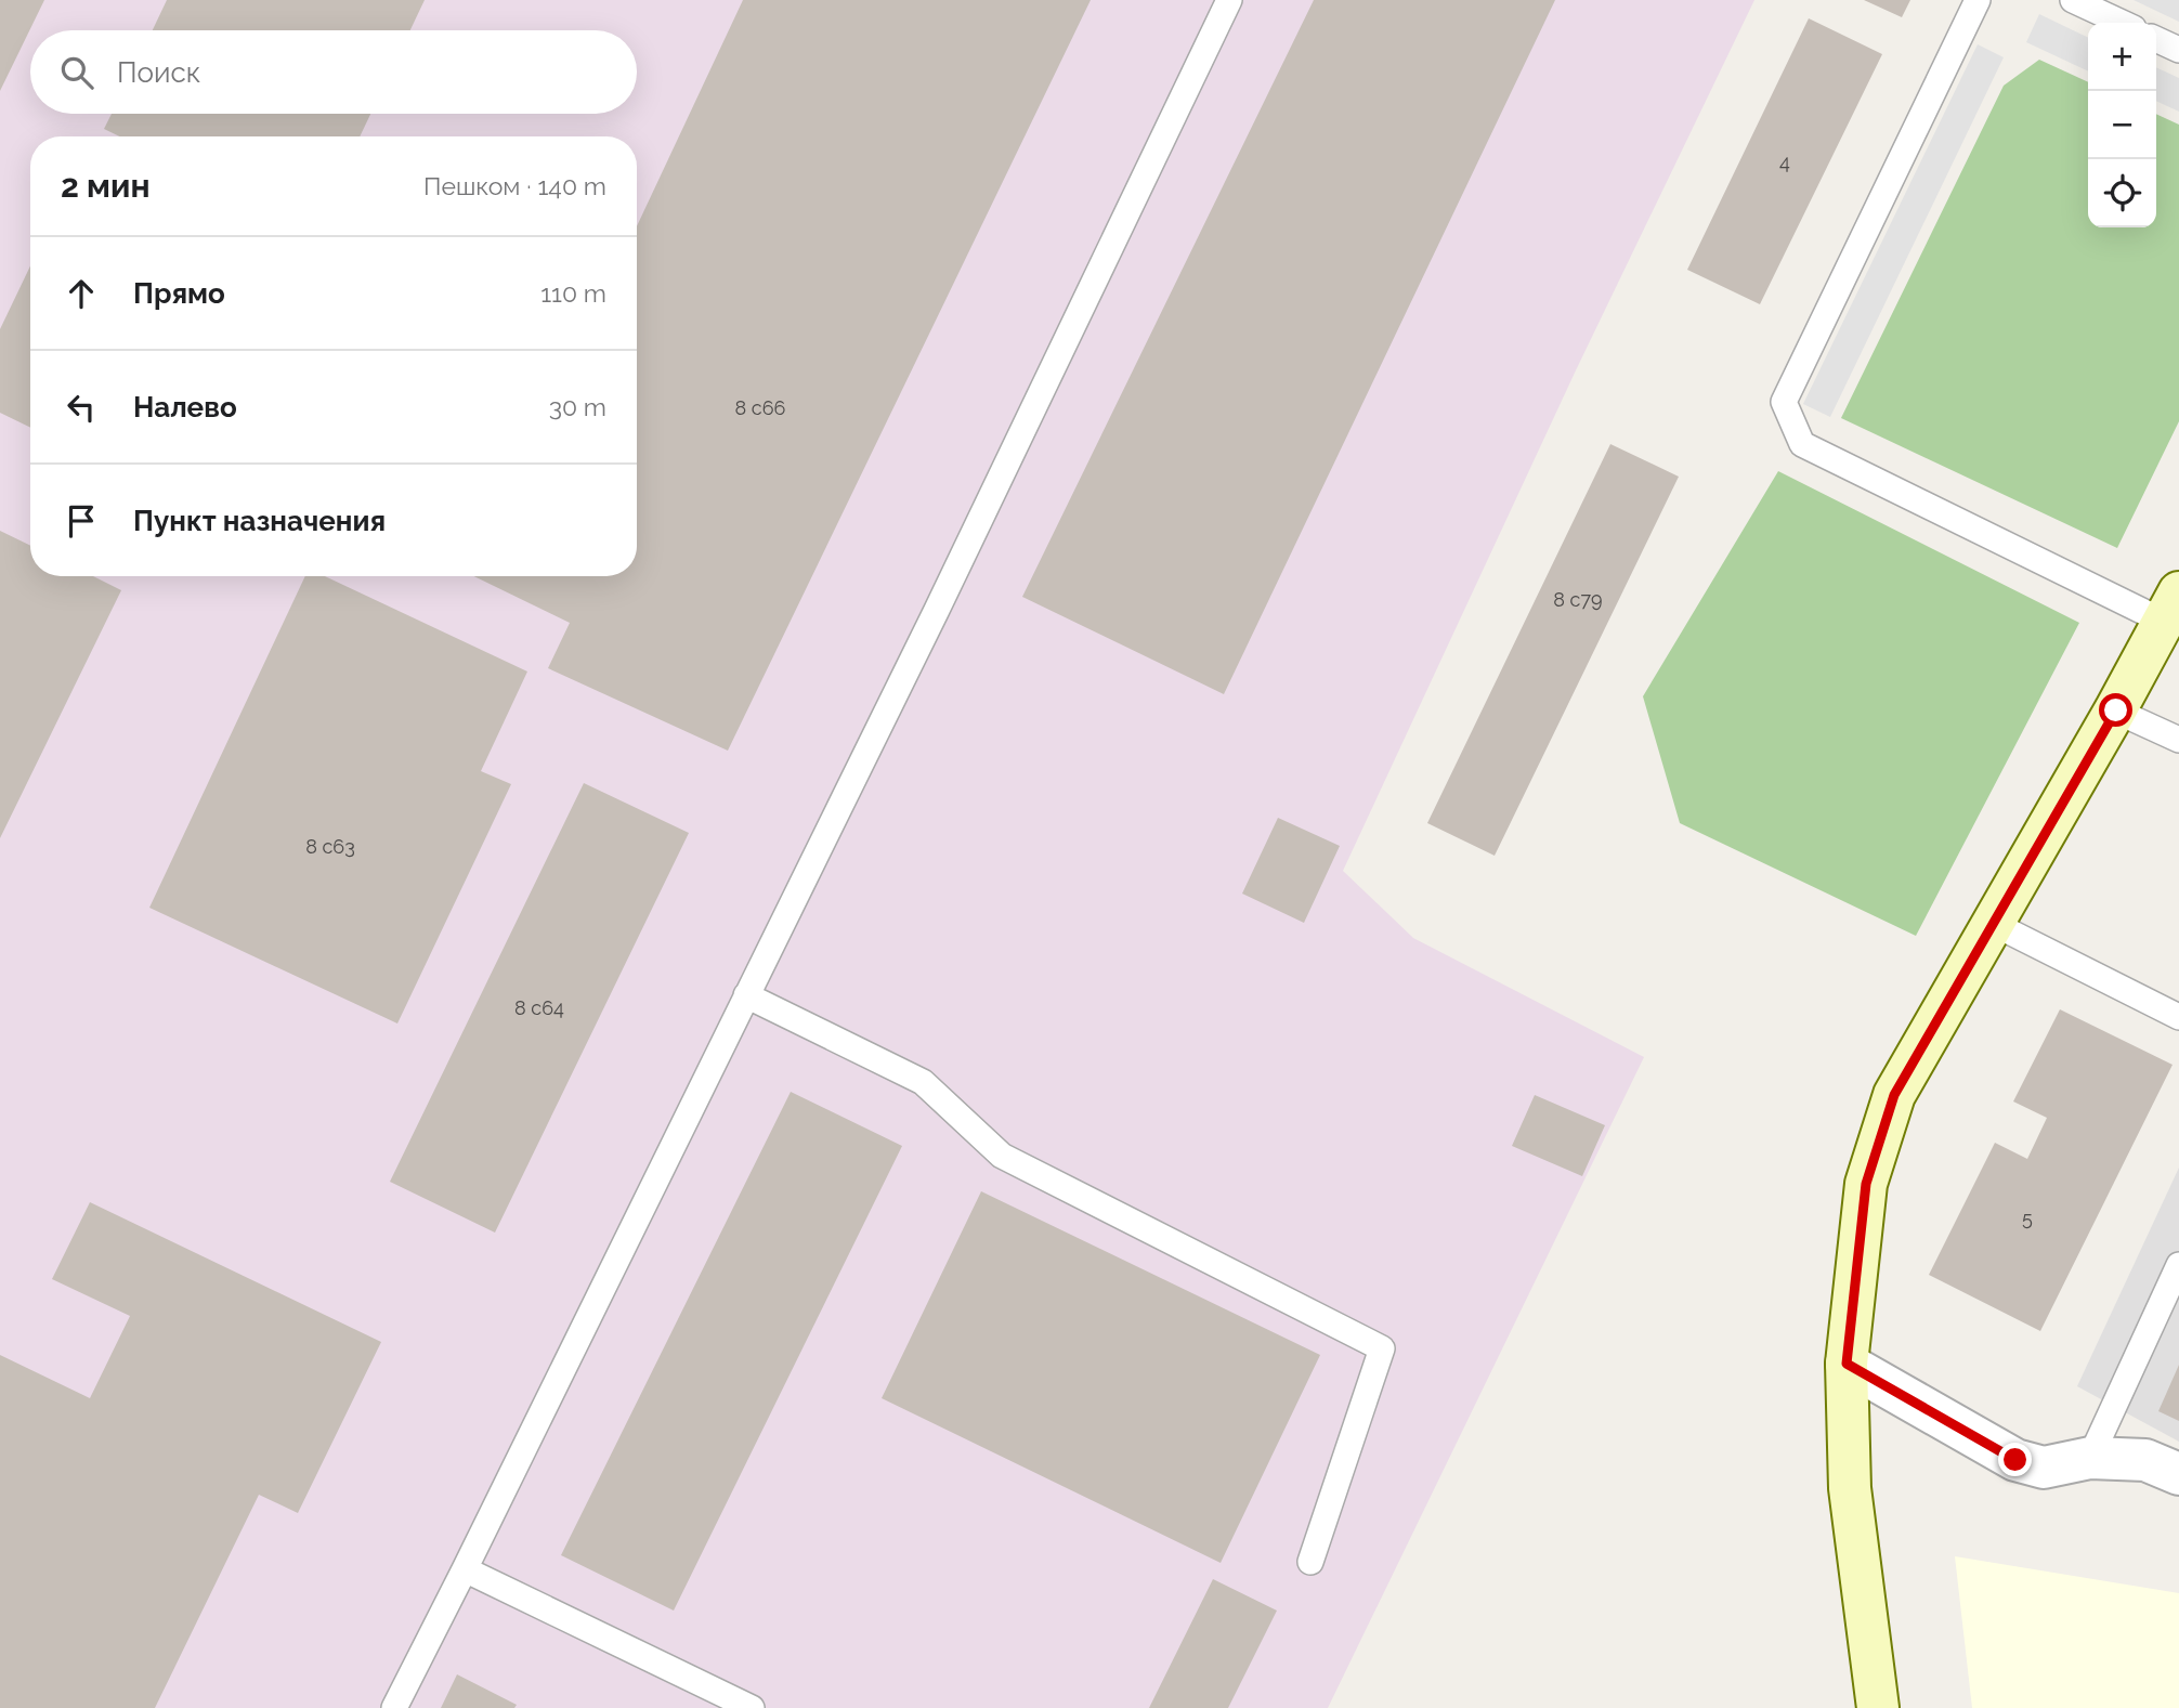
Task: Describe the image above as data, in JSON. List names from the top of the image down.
{
  "house_numbers": [
    "4",
    "8 с66",
    "8 с79",
    "8 с63",
    "8 с64",
    "5"
  ],
  "page": {
    "map_buttons": ["+", "−"],
    "search": "Поиск",
    "heading": ["2 мин", "Пешком · 140 m"],
    "list": [
      ["Прямо", "110 m"],
      ["Налево", "30 m"],
      "Пункт назначения"
    ]
  }
}
